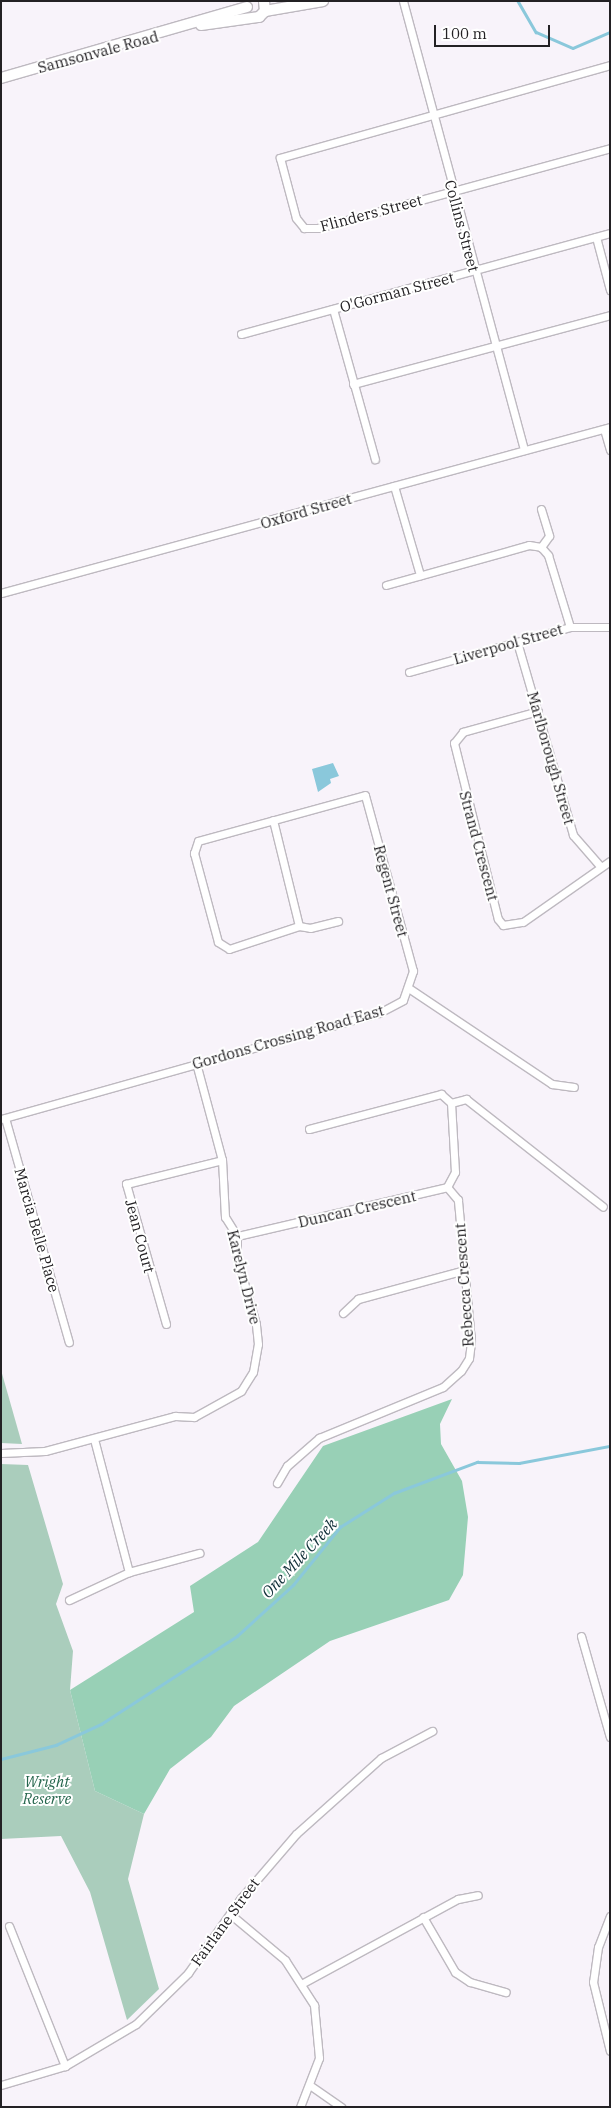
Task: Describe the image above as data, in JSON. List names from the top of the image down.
{
  "streets": {
    "main road": ["Samsonvale Road"],
    "street": [
      "Flinders Street",
      "Collins Street",
      "O'Gorman Street",
      "Oxford Street",
      "Liverpool Street",
      "Marlborough Street",
      "Strand Crescent",
      "Regent Street",
      "Gordons Crossing Road East",
      "Duncan Crescent",
      "Marcia Belle Place",
      "Jean Court",
      "Karelyn Drive",
      "Rebecca Crescent",
      "Fairlane Street"
    ]
  },
  "crossings": [
    ["Flinders Street", "Collins Street"],
    ["Collins Street", "O'Gorman Street"],
    ["Collins Street", "Oxford Street"],
    ["Liverpool Street", "Marlborough Street"],
    ["Marlborough Street", "Strand Crescent"],
    ["Regent Street", "Gordons Crossing Road East"],
    ["Gordons Crossing Road East", "Marcia Belle Place"],
    ["Gordons Crossing Road East", "Karelyn Drive"],
    ["Duncan Crescent", "Karelyn Drive"],
    ["Duncan Crescent", "Rebecca Crescent"],
    ["Jean Court", "Karelyn Drive"]
  ],
  "water": ["One Mile Creek"],
  "parks": ["Wright Reserve"],
  "scale_bar": "100 m"
}
